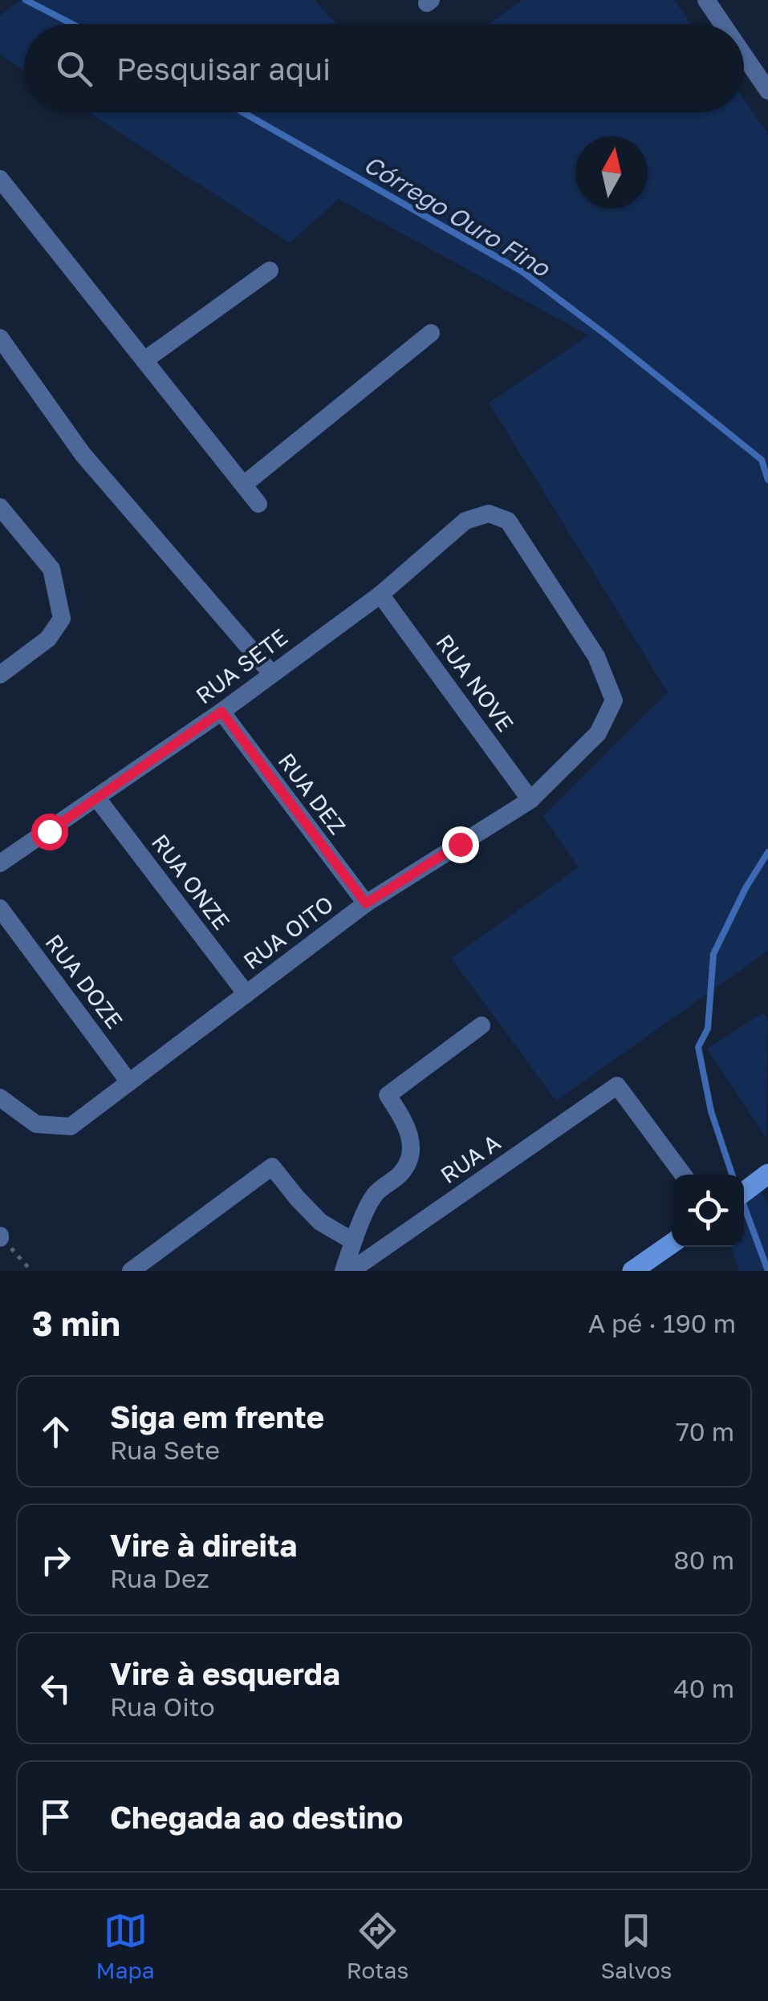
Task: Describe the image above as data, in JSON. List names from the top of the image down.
{
  "streets": {
    "street": [
      "RUA SETE",
      "RUA NOVE",
      "RUA DEZ",
      "RUA ONZE",
      "RUA OITO",
      "RUA DOZE",
      "RUA A"
    ]
  },
  "crossings": [
    ["RUA SETE", "RUA NOVE"],
    ["RUA SETE", "RUA DEZ"],
    ["RUA SETE", "RUA ONZE"],
    ["RUA SETE", "RUA OITO"],
    ["RUA NOVE", "RUA OITO"],
    ["RUA DEZ", "RUA OITO"],
    ["RUA ONZE", "RUA OITO"],
    ["RUA OITO", "RUA DOZE"]
  ],
  "water": ["Córrego Ouro Fino"],
  "north": "top",
  "page": {
    "search": "Pesquisar aqui",
    "heading": ["3 min", "A pé · 190 m"],
    "list": [
      ["Siga em frente", "Rua Sete", "70 m"],
      ["Vire à direita", "Rua Dez", "80 m"],
      ["Vire à esquerda", "Rua Oito", "40 m"],
      "Chegada ao destino"
    ],
    "nav": ["Mapa", "Rotas", "Salvos"]
  }
}
